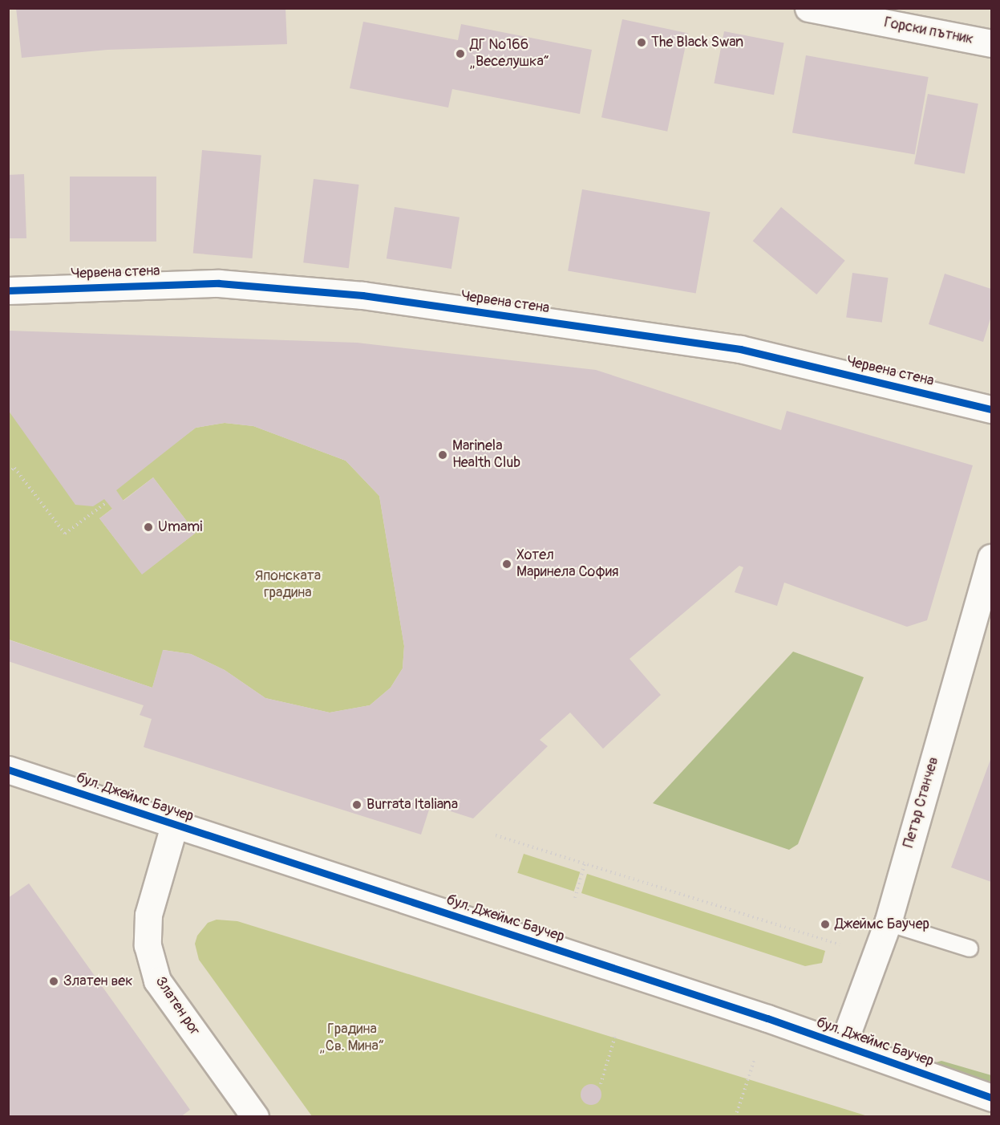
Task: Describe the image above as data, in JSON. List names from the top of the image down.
{
  "streets": {
    "street": [
      "Горски пътник",
      "Червена стена",
      "бул. Джеймс Баучер",
      "Петър Станчев",
      "Златен рог"
    ]
  },
  "crossings": [
    ["бул. Джеймс Баучер", "Петър Станчев"],
    ["бул. Джеймс Баучер", "Златен рог"]
  ],
  "parks": ["Японската градина", "Градина „Св. Мина“"],
  "places": [
    "The Black Swan",
    "ДГ №166 „Веселушка“",
    "Marinela Health Club",
    "Umami",
    "Хотел Маринела София",
    "Burrata Italiana",
    "Джеймс Баучер",
    "Златен век"
  ]
}
